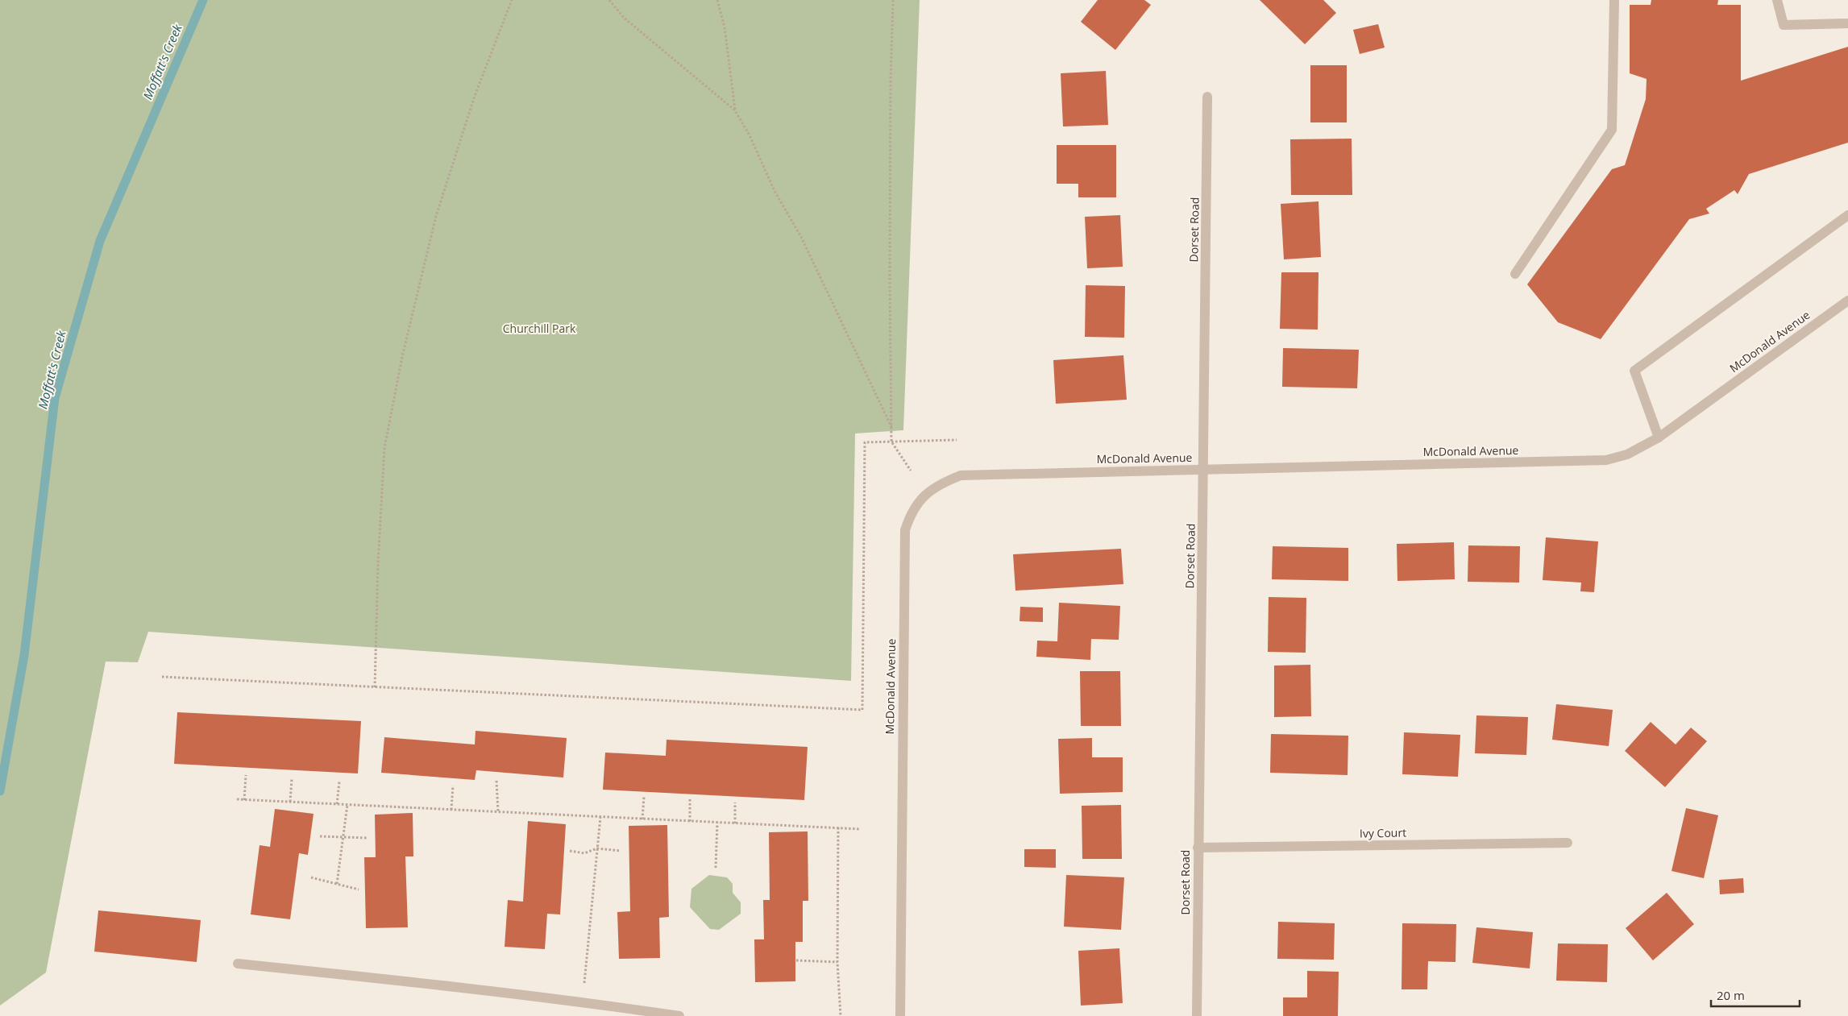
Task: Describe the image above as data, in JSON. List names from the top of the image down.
{
  "streets": {
    "street": ["Dorset Road", "McDonald Avenue", "Ivy Court"]
  },
  "crossings": [
    ["Dorset Road", "McDonald Avenue"],
    ["Dorset Road", "Ivy Court"]
  ],
  "water": ["Moffatt's Creek"],
  "parks": ["Churchill Park"],
  "scale_bar": "20 m"
}
